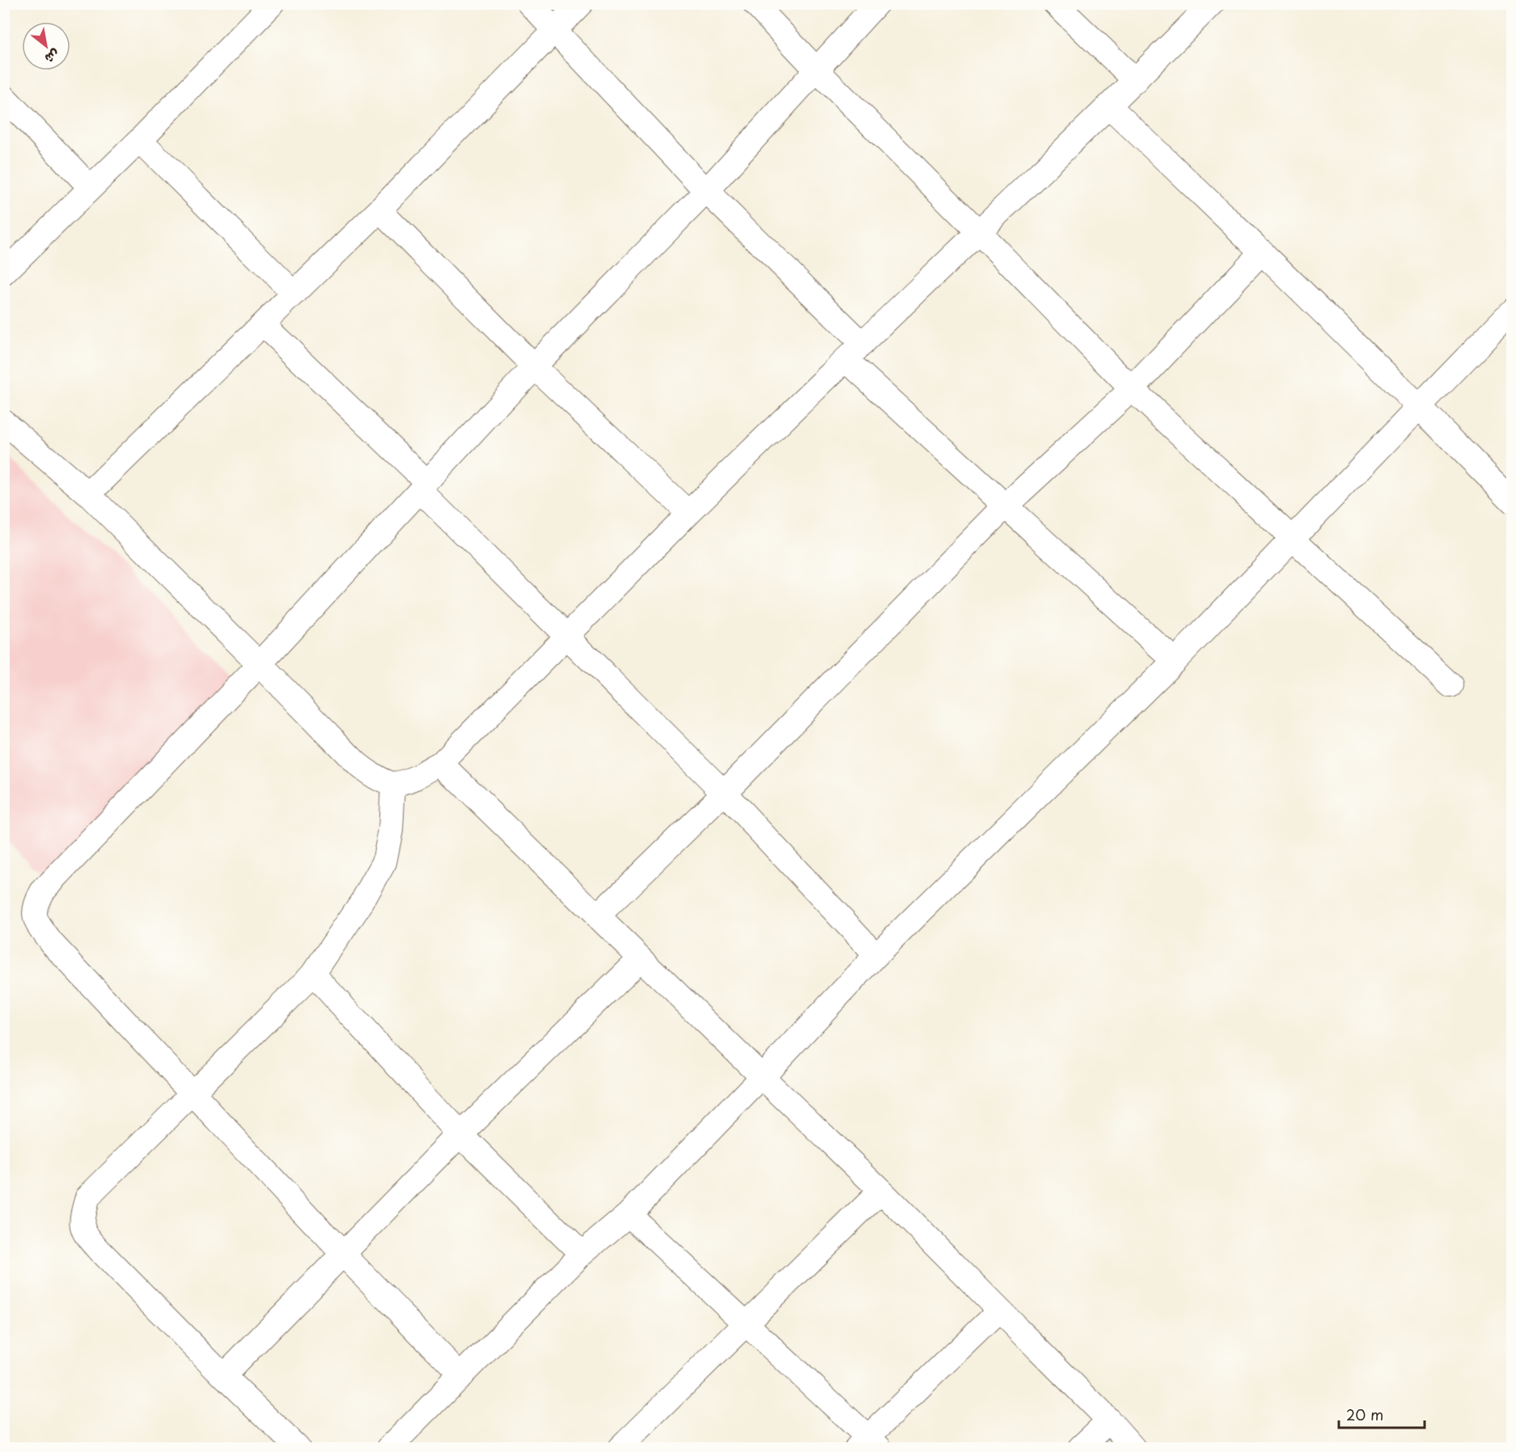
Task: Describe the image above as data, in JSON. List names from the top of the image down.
{
  "scale_bar": "20 m",
  "north": "bottom right"
}
